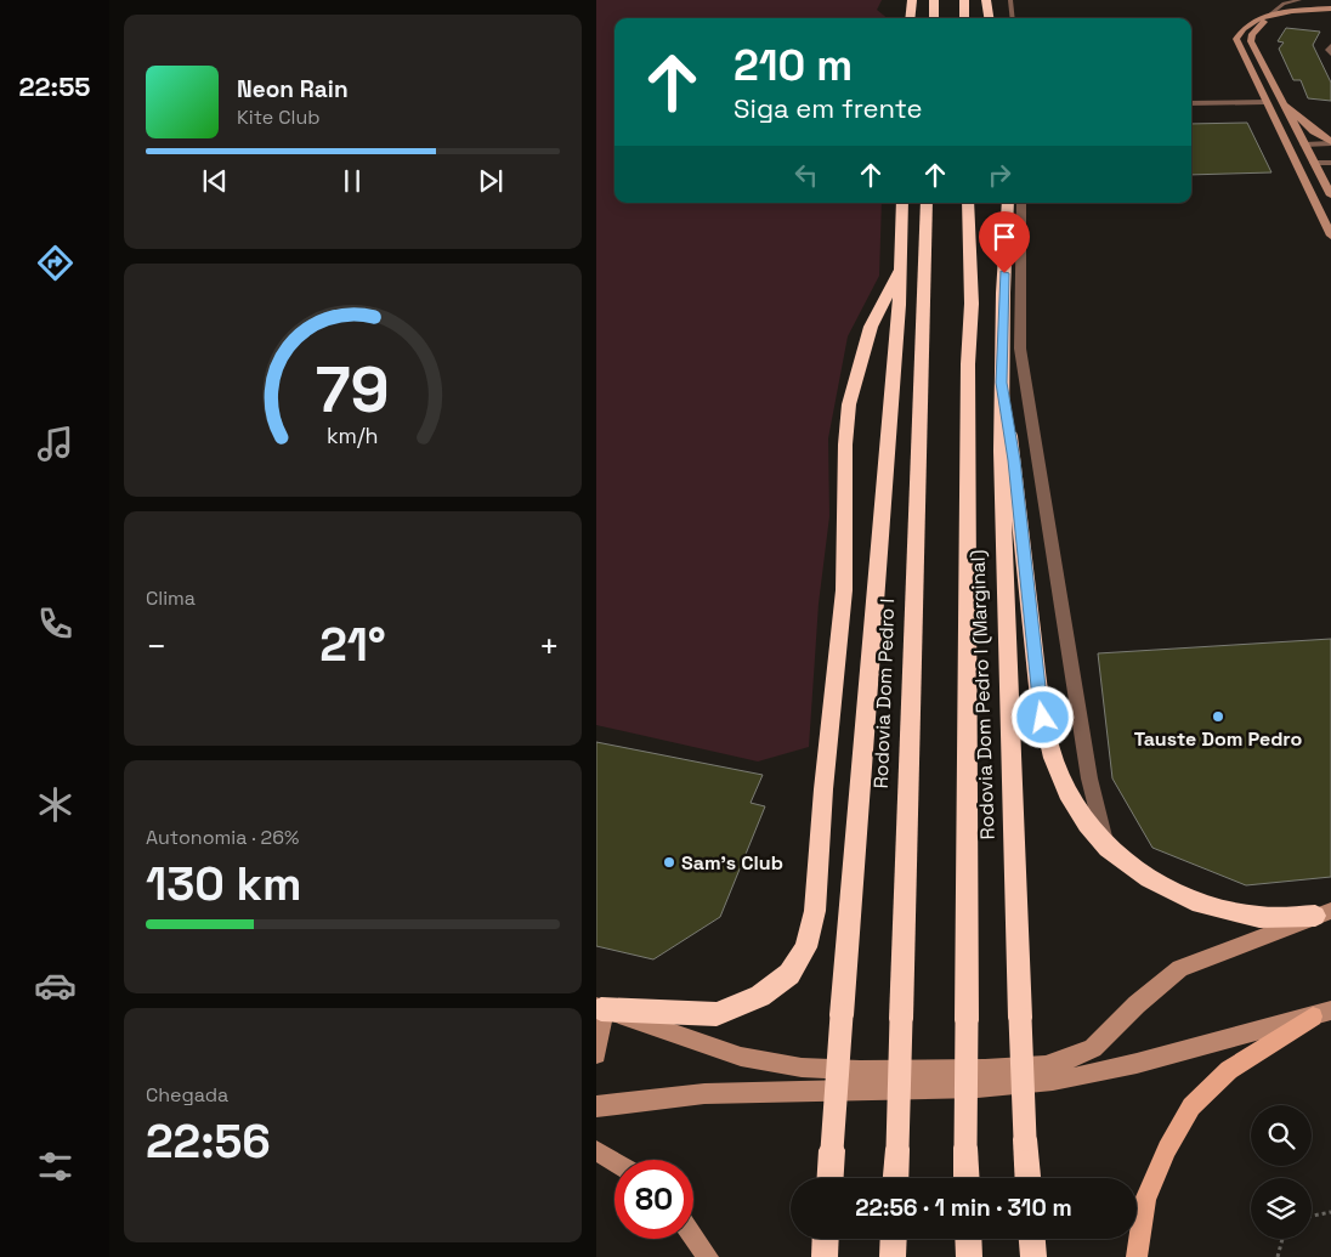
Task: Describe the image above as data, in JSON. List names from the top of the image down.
{
  "streets": {
    "highway": ["Rodovia Dom Pedro I", "Rodovia Dom Pedro I (Marginal)"]
  },
  "places": ["Tauste Dom Pedro", "Sam's Club"],
  "page": {
    "tabs": "22:55",
    "turn": ["210 m", "Siga em frente"],
    "song": ["Neon Rain", "Kite Club"],
    "tile": [
      "Clima",
      ["Autonomia · 26%", "130 km"],
      ["Chegada", "22:56"]
    ],
    "heat": ["−", "21°", "+"],
    "limit": "80",
    "trip": "22:56 · 1 min · 310 m",
    "gauge": ["79", "km/h"]
  }
}
